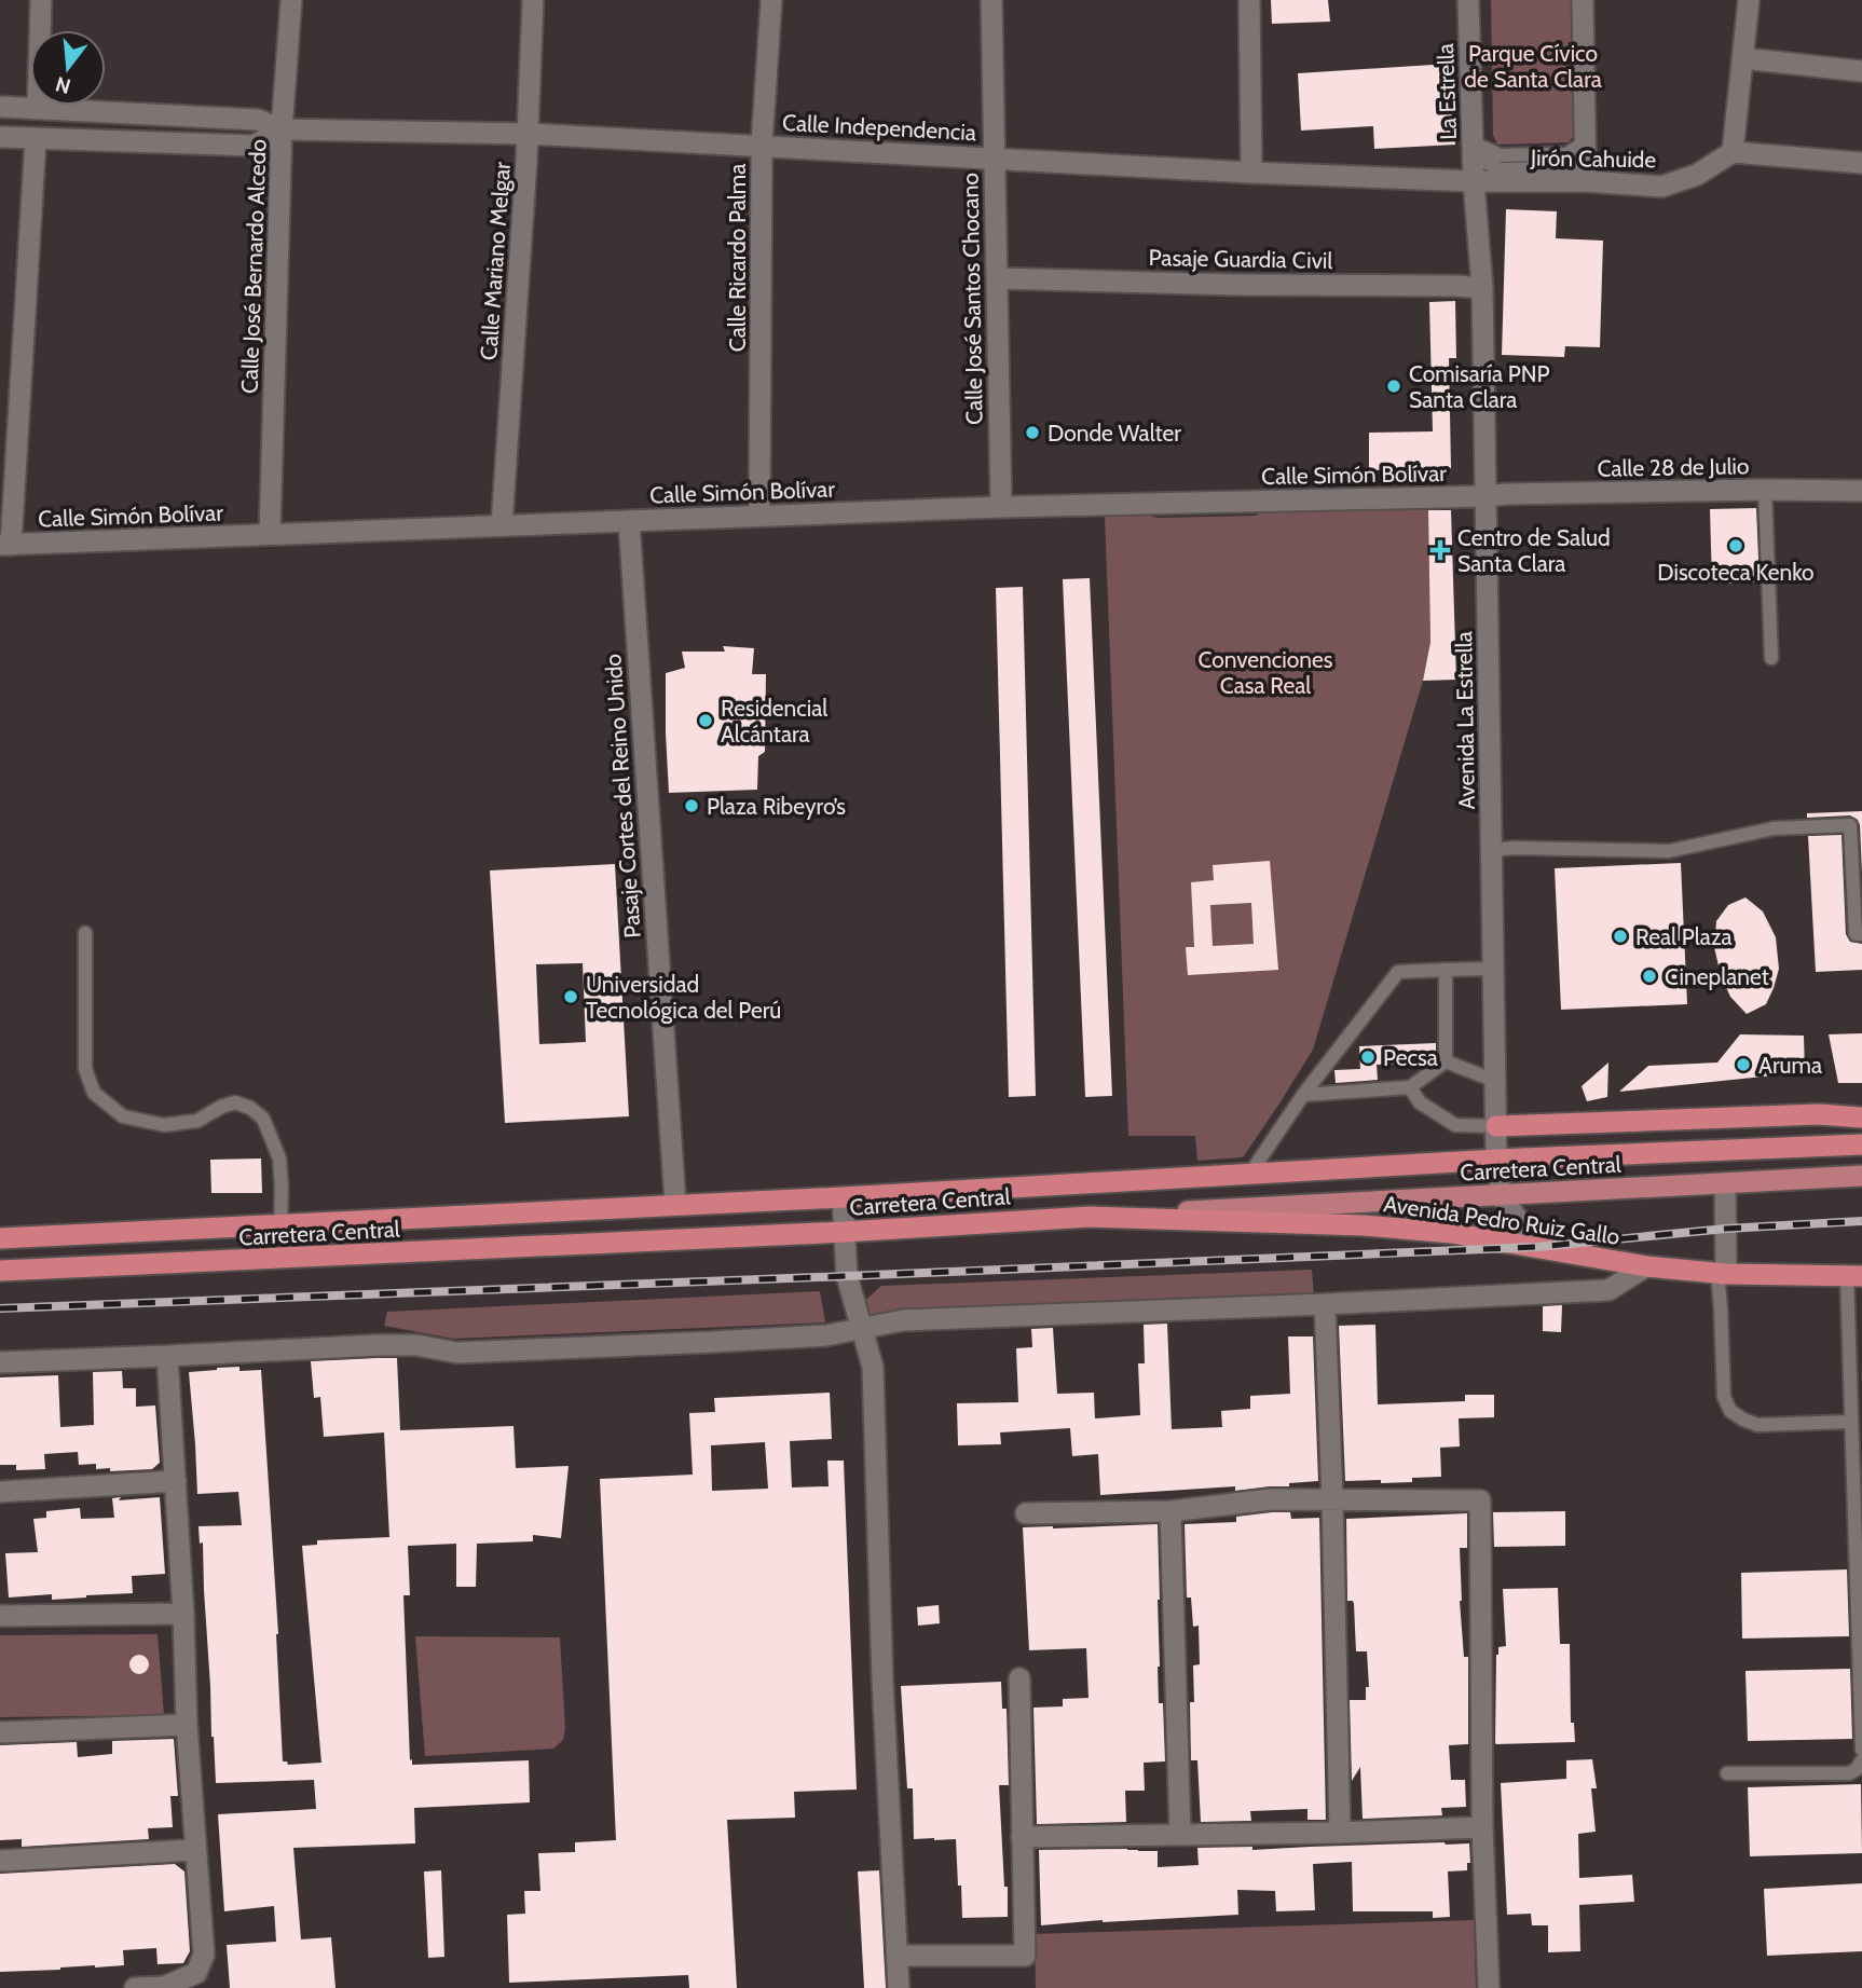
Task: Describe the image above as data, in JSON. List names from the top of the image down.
{
  "streets": {
    "highway": ["Carretera Central", "Avenida Pedro Ruiz Gallo"],
    "street": [
      "La Estrella",
      "Calle Independencia",
      "Jirón Cahuide",
      "Calle Ricardo Palma",
      "Pasaje Guardia Civil",
      "Calle Mariano Melgar",
      "Calle José Bernardo Alcedo",
      "Calle José Santos Chocano",
      "Calle 28 de Julio",
      "Calle Simón Bolívar",
      "Avenida La Estrella",
      "Pasaje Cortes del Reino Unido"
    ]
  },
  "crossings": [
    ["La Estrella", "Calle Independencia"],
    ["La Estrella", "Jirón Cahuide"],
    ["La Estrella", "Avenida La Estrella"],
    ["Calle Independencia", "Jirón Cahuide"],
    ["Calle Independencia", "Calle Ricardo Palma"],
    ["Calle Independencia", "Calle Mariano Melgar"],
    ["Calle Independencia", "Calle José Bernardo Alcedo"],
    ["Calle Independencia", "Calle José Santos Chocano"],
    ["Calle Independencia", "Avenida La Estrella"],
    ["Jirón Cahuide", "Avenida La Estrella"],
    ["Calle Ricardo Palma", "Calle Simón Bolívar"],
    ["Pasaje Guardia Civil", "Calle José Santos Chocano"],
    ["Pasaje Guardia Civil", "Avenida La Estrella"],
    ["Calle Mariano Melgar", "Calle Simón Bolívar"],
    ["Calle José Bernardo Alcedo", "Calle Simón Bolívar"],
    ["Calle José Santos Chocano", "Calle Simón Bolívar"],
    ["Calle 28 de Julio", "Calle Simón Bolívar"],
    ["Calle 28 de Julio", "Avenida La Estrella"],
    ["Calle Simón Bolívar", "Avenida La Estrella"],
    ["Calle Simón Bolívar", "Pasaje Cortes del Reino Unido"],
    ["Avenida La Estrella", "Carretera Central"],
    ["Avenida La Estrella", "Avenida Pedro Ruiz Gallo"],
    ["Pasaje Cortes del Reino Unido", "Carretera Central"],
    ["Carretera Central", "Avenida Pedro Ruiz Gallo"]
  ],
  "parks": ["Parque Cívico de Santa Clara", "Convenciones Casa Real"],
  "places": {
    "other": [
      "Comisaría PNP Santa Clara",
      "Donde Walter",
      "Discoteca Kenko",
      "Residencial Alcántara",
      "Plaza Ribeyro’s",
      "Real Plaza",
      "Cineplanet",
      "Universidad Tecnológica del Perú",
      "Pecsa",
      "Aruma"
    ],
    "health": ["Centro de Salud Santa Clara"]
  },
  "north": "bottom"
}
